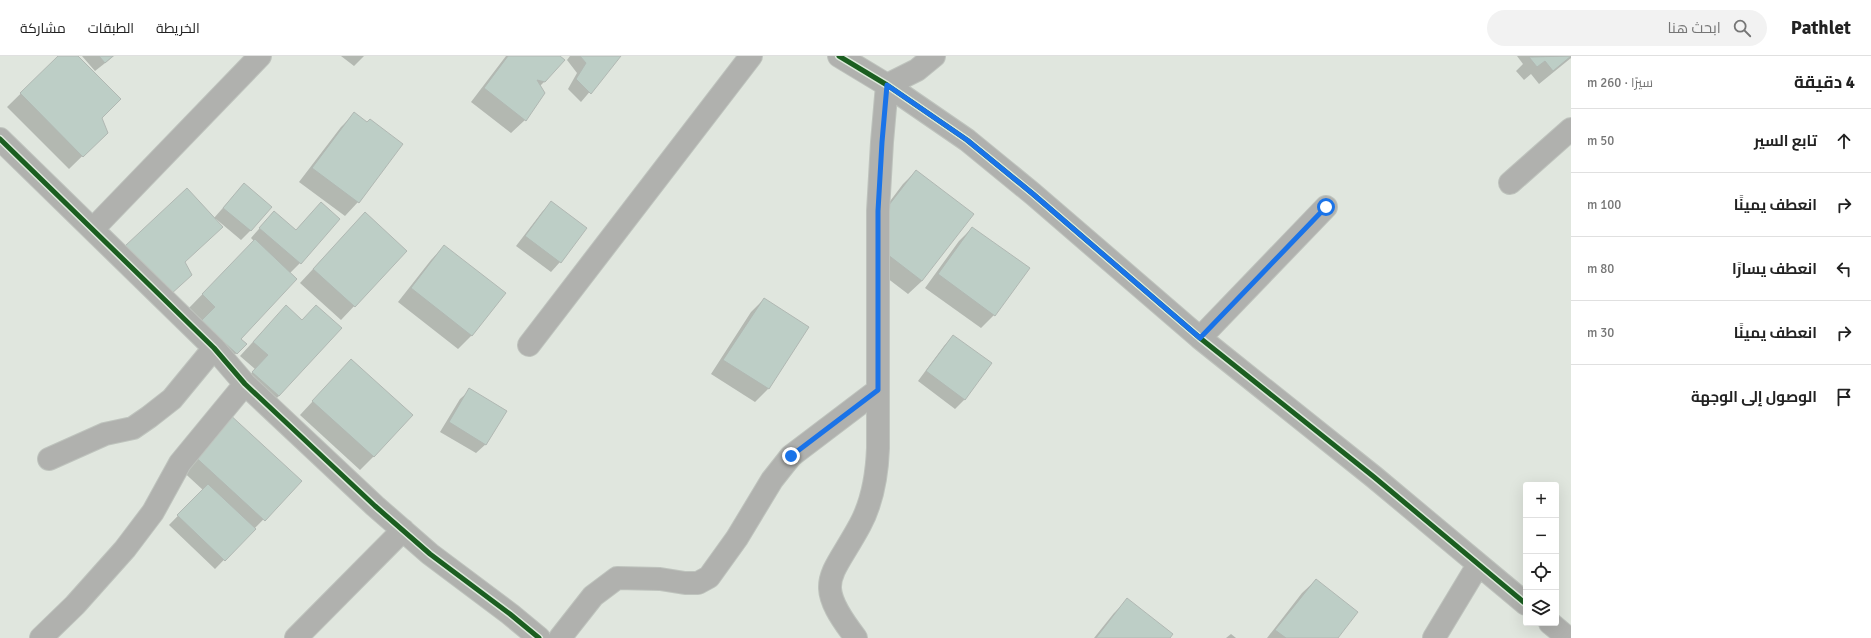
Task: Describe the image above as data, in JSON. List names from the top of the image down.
{
  "page": {
    "header": "Pathlet",
    "search": "ابحث هنا",
    "nav": ["الخريطة", "الطبقات", "مشاركة"],
    "heading": ["4 دقيقة", "سيرًا · 260 m"],
    "list": [
      ["تابع السير", "50 m"],
      ["انعطف يمينًا", "100 m"],
      ["انعطف يسارًا", "80 m"],
      ["انعطف يمينًا", "30 m"],
      "الوصول إلى الوجهة"
    ],
    "map_buttons": ["+", "−"]
  }
}
